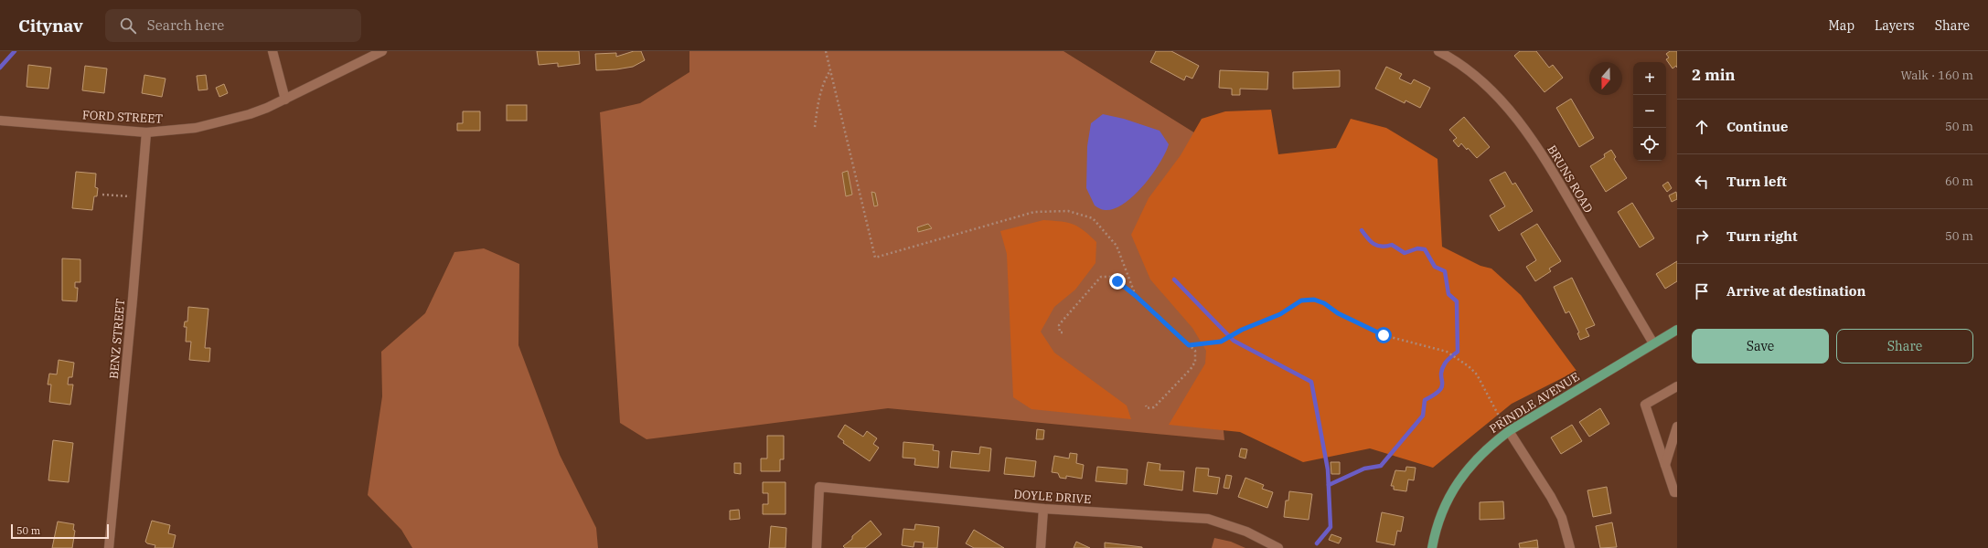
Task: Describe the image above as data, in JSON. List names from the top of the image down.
{
  "streets": {
    "main road": ["PRINDLE AVENUE"],
    "street": [
      "FORD STREET",
      "BRUNS ROAD",
      "BENZ STREET",
      "DOYLE DRIVE"
    ]
  },
  "crossings": [
    ["FORD STREET", "BENZ STREET"],
    ["BRUNS ROAD", "PRINDLE AVENUE"]
  ],
  "scale_bar": "50 m",
  "north": "bottom",
  "page": {
    "header": "Citynav",
    "search": "Search here",
    "nav": ["Map", "Layers", "Share"],
    "heading": ["2 min", "Walk · 160 m"],
    "map_buttons": ["+", "−"],
    "list": [
      ["Continue", "50 m"],
      ["Turn left", "60 m"],
      ["Turn right", "50 m"],
      "Arrive at destination"
    ],
    "buttons": ["Save", "Share"],
    "scale": "50 m"
  }
}
